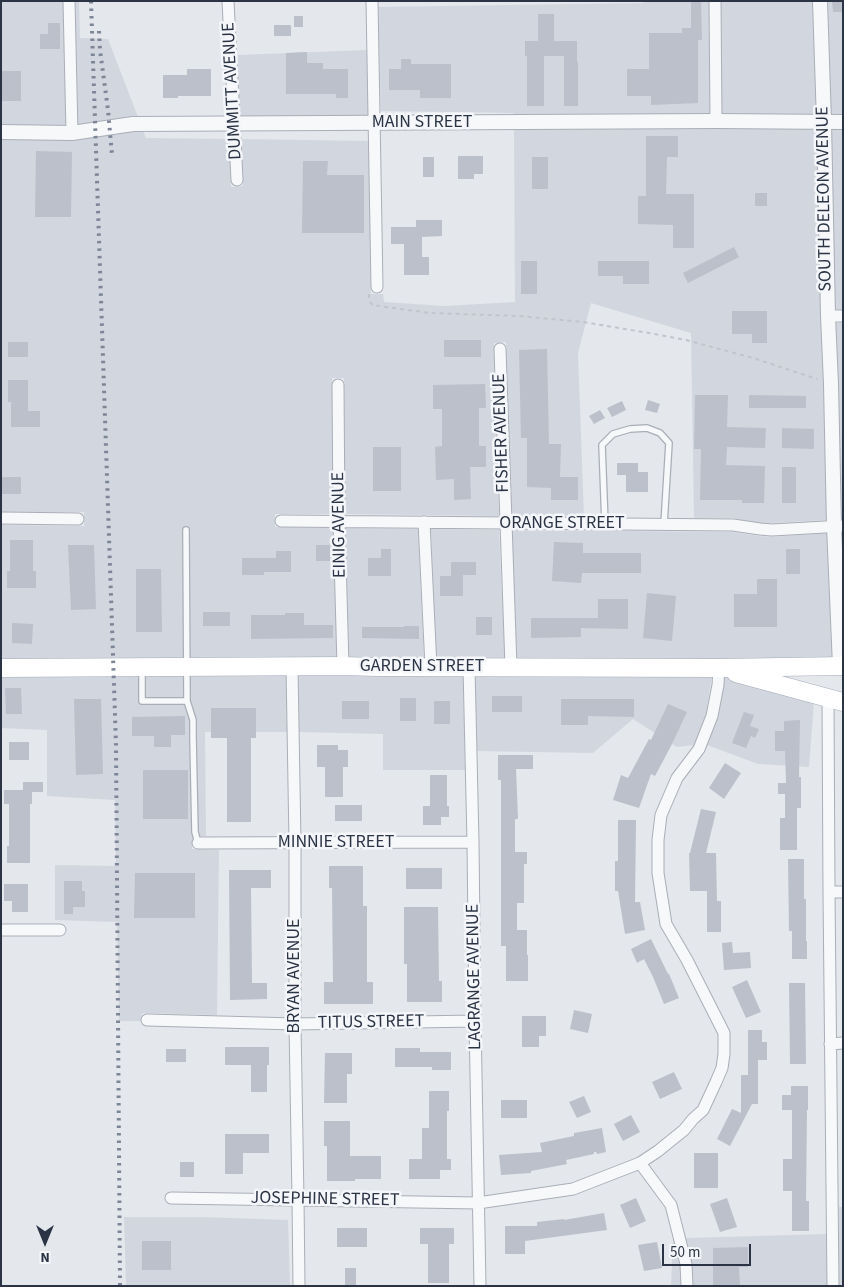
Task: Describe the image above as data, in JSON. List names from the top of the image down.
{
  "streets": {
    "main road": ["GARDEN STREET"],
    "street": [
      "DUMMITT AVENUE",
      "MAIN STREET",
      "SOUTH DELEON AVENUE",
      "FISHER AVENUE",
      "ORANGE STREET",
      "EINIG AVENUE",
      "MINNIE STREET",
      "BRYAN AVENUE",
      "LAGRANGE AVENUE",
      "TITUS STREET",
      "JOSEPHINE STREET"
    ]
  },
  "crossings": [
    ["DUMMITT AVENUE", "MAIN STREET"],
    ["MAIN STREET", "SOUTH DELEON AVENUE"],
    ["SOUTH DELEON AVENUE", "ORANGE STREET"],
    ["SOUTH DELEON AVENUE", "GARDEN STREET"],
    ["FISHER AVENUE", "ORANGE STREET"],
    ["FISHER AVENUE", "GARDEN STREET"],
    ["ORANGE STREET", "EINIG AVENUE"],
    ["EINIG AVENUE", "GARDEN STREET"],
    ["GARDEN STREET", "BRYAN AVENUE"],
    ["GARDEN STREET", "LAGRANGE AVENUE"],
    ["GARDEN STREET", "JOSEPHINE STREET"],
    ["MINNIE STREET", "BRYAN AVENUE"],
    ["MINNIE STREET", "LAGRANGE AVENUE"],
    ["BRYAN AVENUE", "TITUS STREET"],
    ["BRYAN AVENUE", "JOSEPHINE STREET"],
    ["LAGRANGE AVENUE", "TITUS STREET"],
    ["LAGRANGE AVENUE", "JOSEPHINE STREET"]
  ],
  "scale_bar": "50 m",
  "north": "bottom"
}
